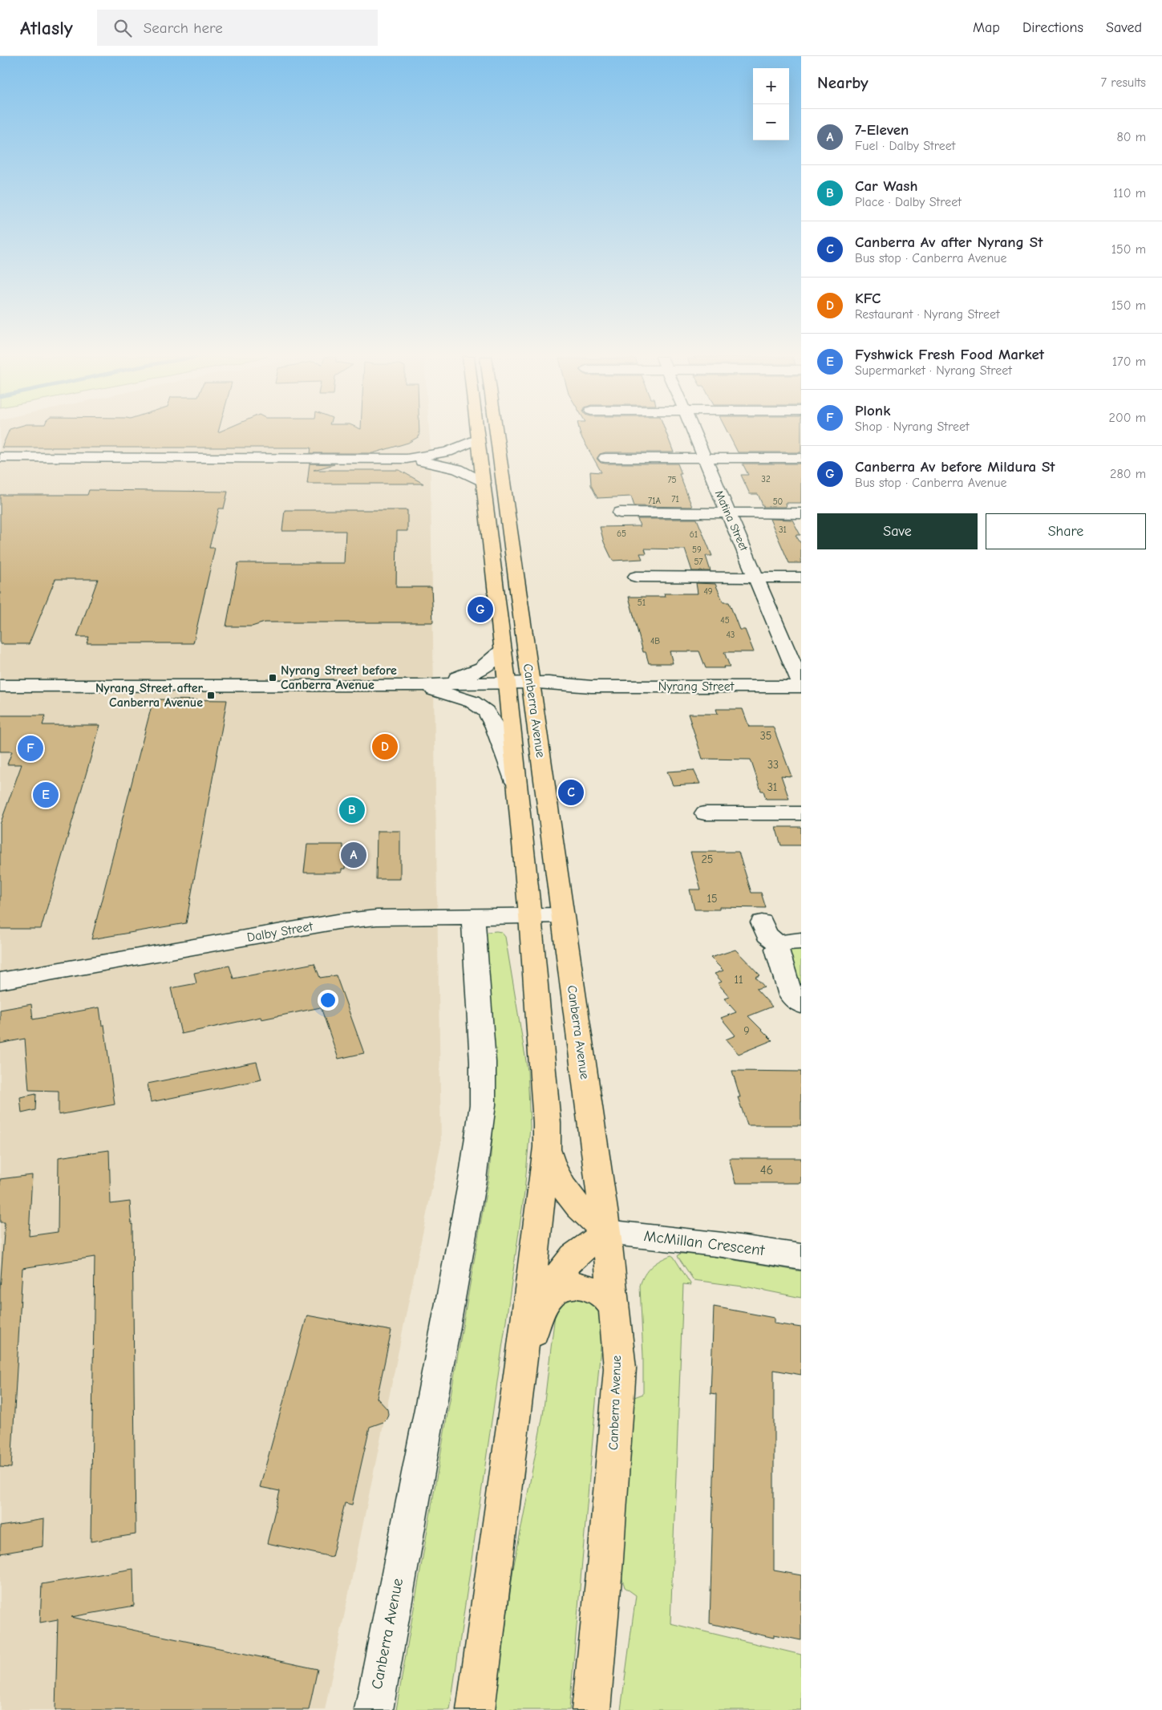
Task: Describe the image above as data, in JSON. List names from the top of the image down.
{
  "streets": {
    "highway": ["Canberra Avenue"],
    "street": [
      "Matina Street",
      "Nyrang Street",
      "Dalby Street",
      "McMillan Crescent"
    ]
  },
  "crossings": [
    ["Matina Street", "Nyrang Street"],
    ["Nyrang Street", "Canberra Avenue"],
    ["Canberra Avenue", "Dalby Street"],
    ["Canberra Avenue", "McMillan Crescent"]
  ],
  "places": {
    "transit": ["Nyrang Street before Canberra Avenue", "Nyrang Street after Canberra Avenue"]
  },
  "house_numbers": [
    "32",
    "75",
    "71",
    "71A",
    "50",
    "31",
    "65",
    "61",
    "59",
    "57",
    "49",
    "51",
    "45",
    "43",
    "4B",
    "35",
    "33",
    "31",
    "25",
    "15",
    "11",
    "9",
    "46"
  ],
  "page": {
    "header": "Atlasly",
    "search": "Search here",
    "nav": ["Map", "Directions", "Saved"],
    "heading": ["Nearby", "7 results"],
    "map_buttons": ["+", "−"],
    "list": [
      {
        "mark": "A",
        "name": "7-Eleven",
        "note": "Fuel · Dalby Street",
        "value": "80 m"
      },
      {
        "mark": "B",
        "name": "Car Wash",
        "note": "Place · Dalby Street",
        "value": "110 m"
      },
      {
        "mark": "C",
        "name": "Canberra Av after Nyrang St",
        "note": "Bus stop · Canberra Avenue",
        "value": "150 m"
      },
      {
        "mark": "D",
        "name": "KFC",
        "note": "Restaurant · Nyrang Street",
        "value": "150 m"
      },
      {
        "mark": "E",
        "name": "Fyshwick Fresh Food Market",
        "note": "Supermarket · Nyrang Street",
        "value": "170 m"
      },
      {
        "mark": "F",
        "name": "Plonk",
        "note": "Shop · Nyrang Street",
        "value": "200 m"
      },
      {
        "mark": "G",
        "name": "Canberra Av before Mildura St",
        "note": "Bus stop · Canberra Avenue",
        "value": "280 m"
      }
    ],
    "buttons": ["Save", "Share"],
    "pins": [
      "G",
      "D",
      "F",
      "C",
      "E",
      "B",
      "A"
    ]
  }
}
